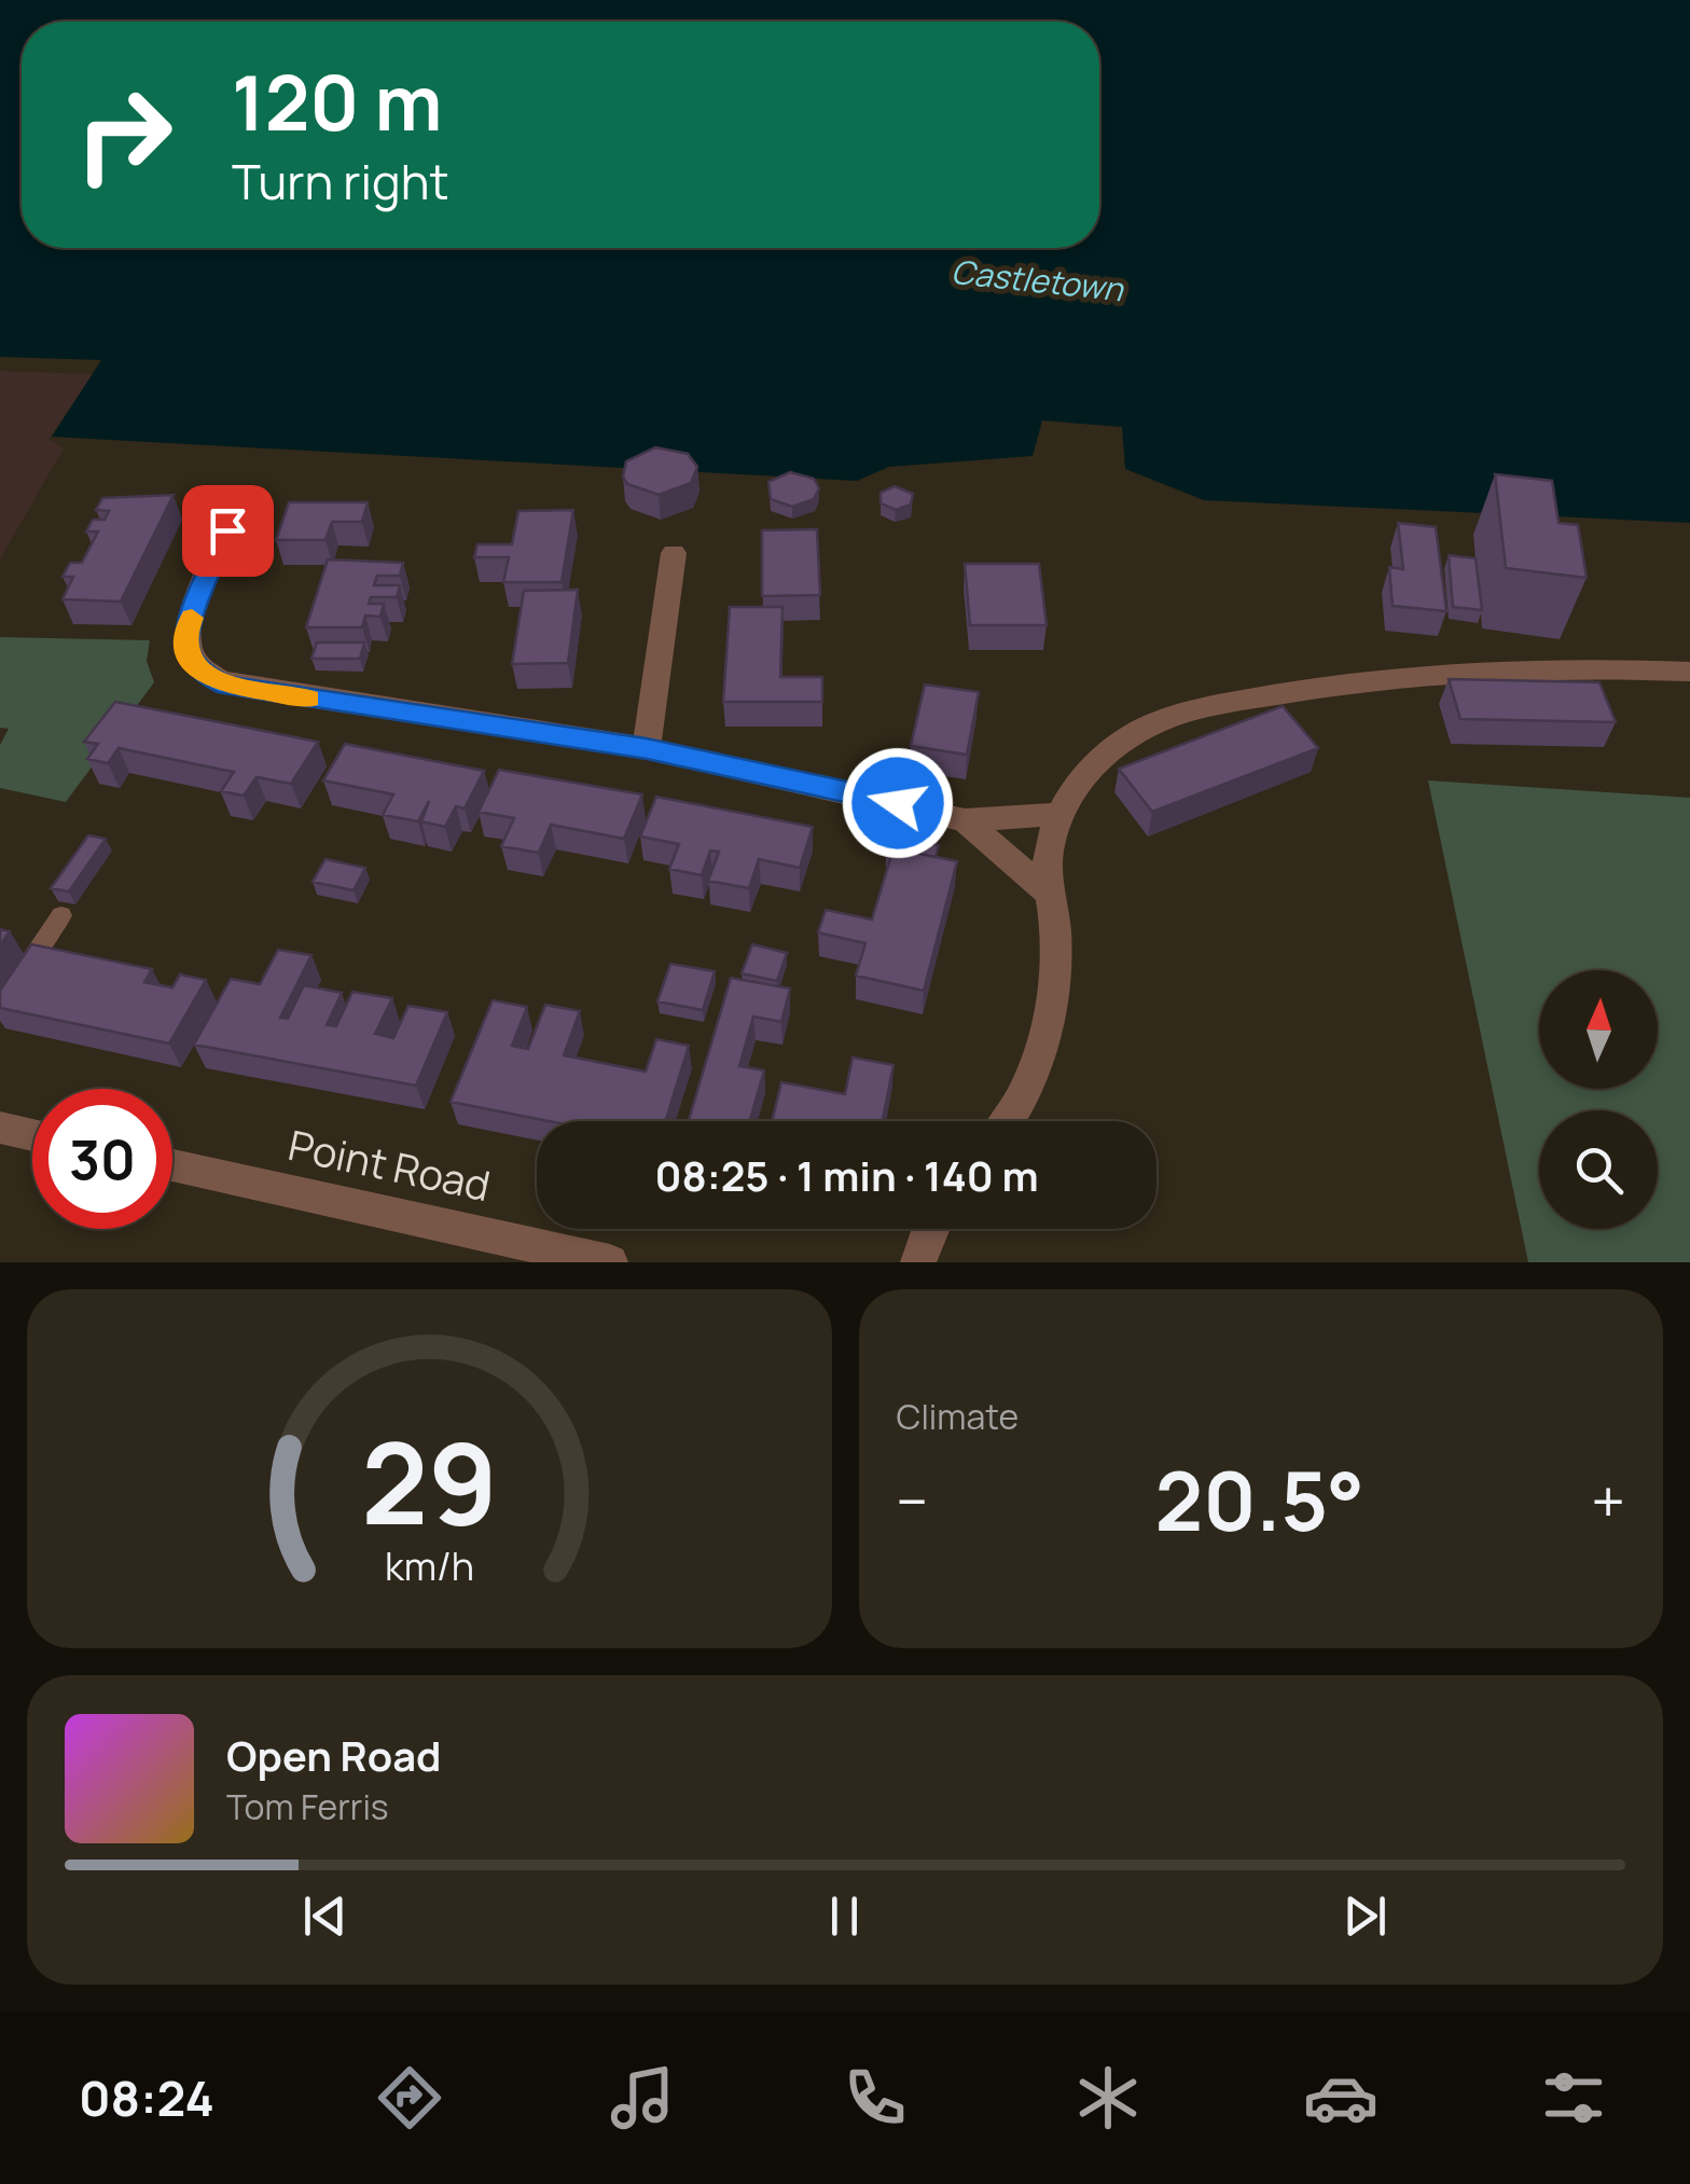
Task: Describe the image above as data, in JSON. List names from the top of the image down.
{
  "streets": {
    "street": ["Point Road"]
  },
  "water": ["Castletown"],
  "north": "top",
  "page": {
    "turn": ["120 m", "Turn right"],
    "limit": "30",
    "trip": "08:25 · 1 min · 140 m",
    "tile": "Climate",
    "heat": ["−", "20.5°", "+"],
    "song": ["Open Road", "Tom Ferris"],
    "tabs": "08:24",
    "gauge": ["29", "km/h"]
  }
}
